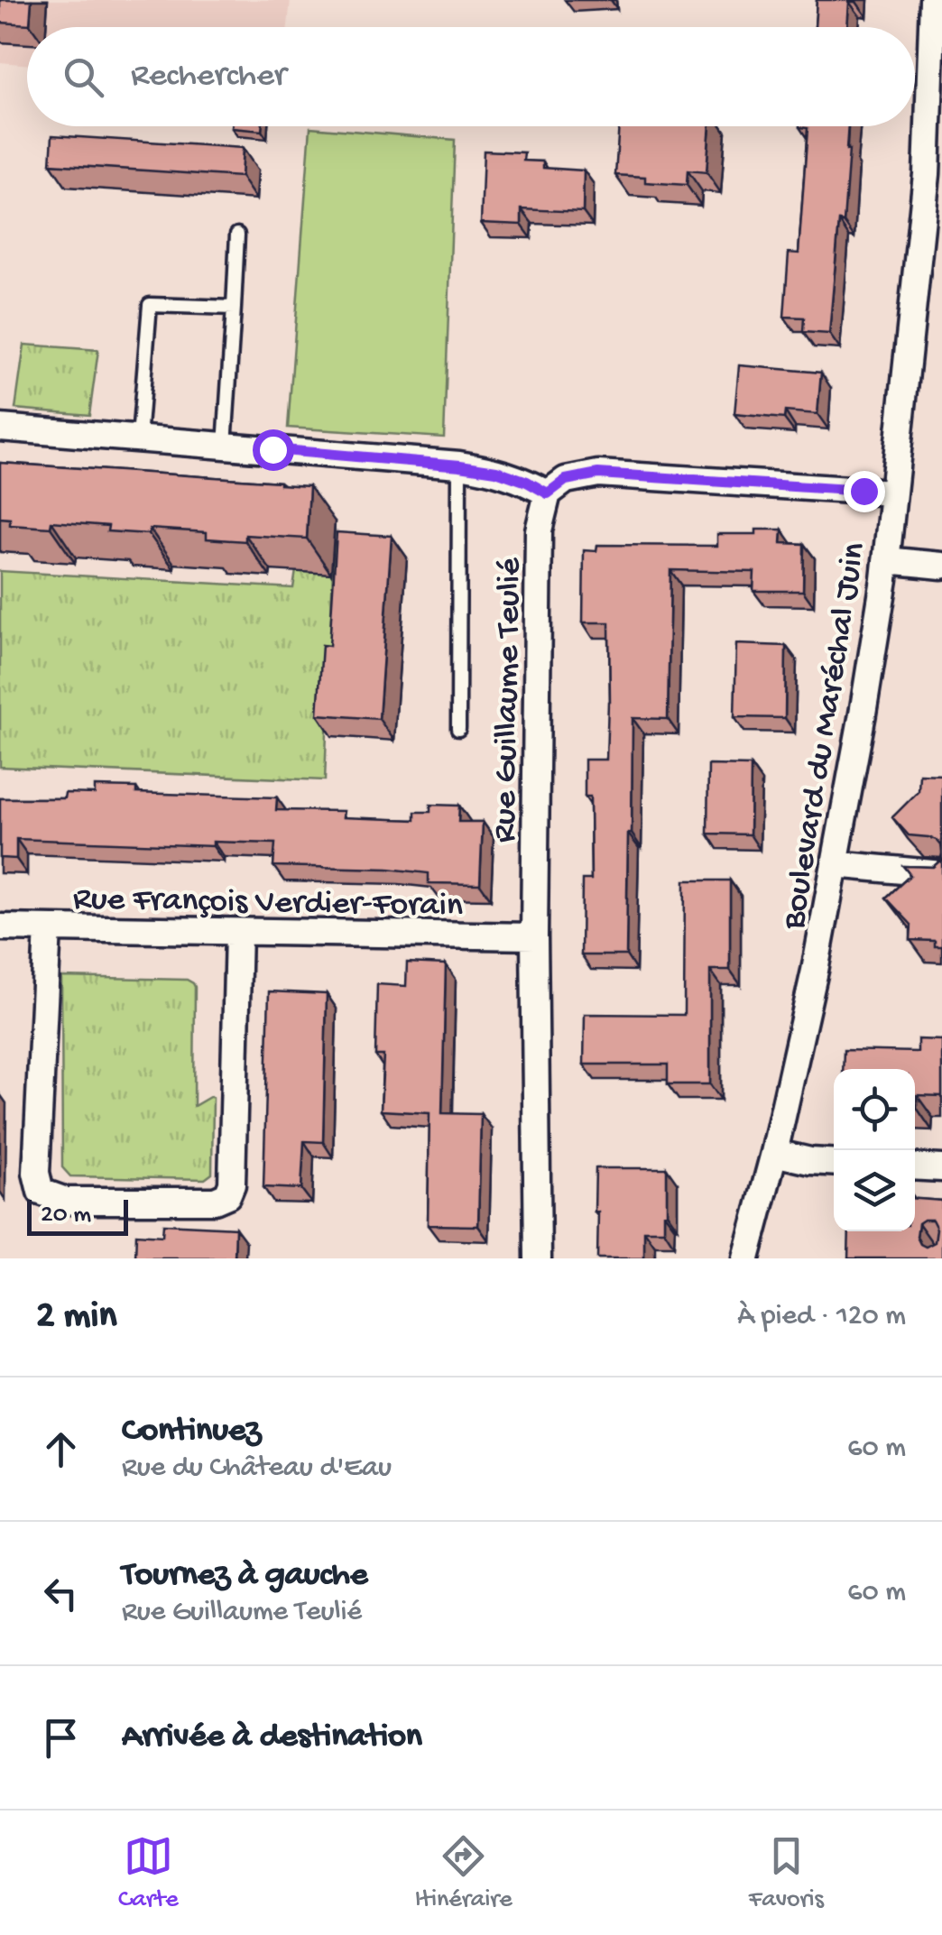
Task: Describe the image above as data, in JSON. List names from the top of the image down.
{
  "streets": {
    "street": ["Rue Guillaume Teulié", "Boulevard du Maréchal Juin", "Rue François Verdier-Forain"]
  },
  "crossings": [
    ["Rue Guillaume Teulié", "Rue François Verdier-Forain"]
  ],
  "scale_bar": "20 m",
  "page": {
    "search": "Rechercher",
    "scale": "20 m",
    "heading": ["2 min", "À pied · 120 m"],
    "list": [
      ["Continuez", "Rue du Château d'Eau", "60 m"],
      ["Tournez à gauche", "Rue Guillaume Teulié", "60 m"],
      "Arrivée à destination"
    ],
    "nav": ["Carte", "Itinéraire", "Favoris"]
  }
}
